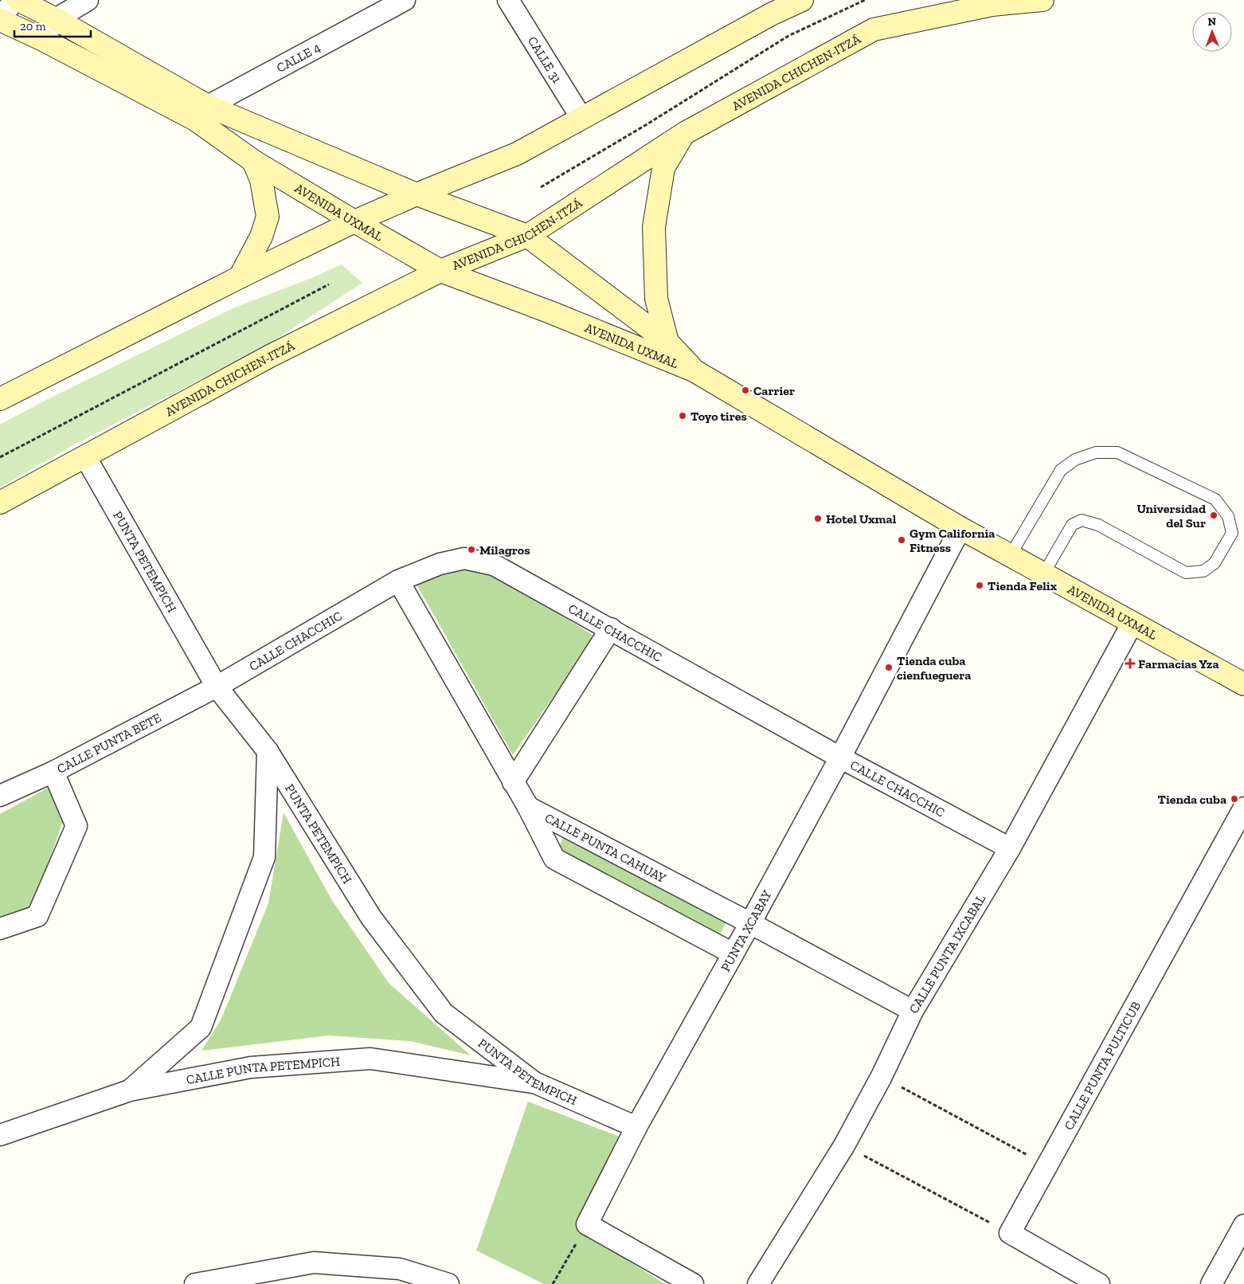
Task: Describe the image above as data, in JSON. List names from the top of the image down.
{
  "streets": {
    "main road": ["AVENIDA CHICHEN-ITZÁ", "AVENIDA UXMAL"],
    "street": [
      "CALLE 4",
      "CALLE 31",
      "PUNTA PETEMPICH",
      "CALLE CHACCHIC",
      "CALLE PUNTA BETE",
      "CALLE PUNTA CAHUAY",
      "PUNTA XCABAY",
      "CALLE PUNTA IXCABAL",
      "CALLE PUNTA PULTICUB",
      "CALLE PUNTA PETEMPICH"
    ]
  },
  "crossings": [
    ["CALLE 4", "AVENIDA UXMAL"],
    ["AVENIDA CHICHEN-ITZÁ", "AVENIDA UXMAL"],
    ["AVENIDA CHICHEN-ITZÁ", "PUNTA PETEMPICH"],
    ["AVENIDA UXMAL", "PUNTA XCABAY"],
    ["AVENIDA UXMAL", "CALLE PUNTA IXCABAL"],
    ["PUNTA PETEMPICH", "CALLE CHACCHIC"],
    ["PUNTA PETEMPICH", "CALLE PUNTA BETE"],
    ["PUNTA PETEMPICH", "PUNTA XCABAY"],
    ["PUNTA PETEMPICH", "CALLE PUNTA PETEMPICH"],
    ["CALLE CHACCHIC", "CALLE PUNTA BETE"],
    ["CALLE CHACCHIC", "PUNTA XCABAY"],
    ["CALLE CHACCHIC", "CALLE PUNTA IXCABAL"],
    ["CALLE PUNTA CAHUAY", "PUNTA XCABAY"],
    ["CALLE PUNTA CAHUAY", "CALLE PUNTA IXCABAL"]
  ],
  "places": {
    "other": [
      "Carrier",
      "Toyo tires",
      "Universidad del Sur",
      "Hotel Uxmal",
      "Gym California Fitness",
      "Milagros",
      "Tienda Felix",
      "Tienda cuba cienfueguera",
      "Tienda cuba"
    ],
    "health": ["Farmacias Yza"]
  },
  "scale_bar": "20 m",
  "north": "top"
}
